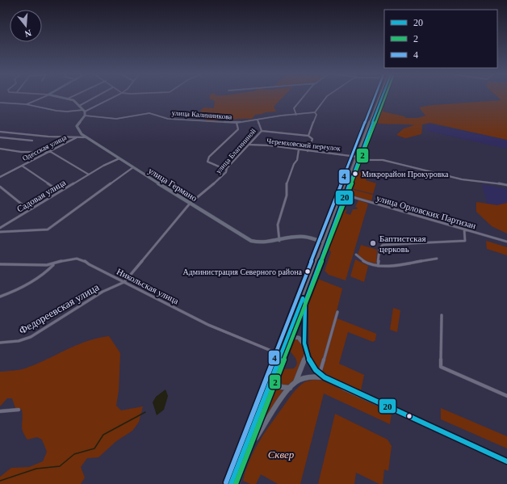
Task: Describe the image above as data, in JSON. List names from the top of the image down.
{
  "streets": {
    "main road": ["улица Германо"],
    "street": [
      "улица Калинникова",
      "Черемховский переулок",
      "Одесская улица",
      "улица Благининой",
      "Садовая улица",
      "улица Орловских Партизан",
      "Никольская улица",
      "Федореевская улица"
    ]
  },
  "crossings": [
    ["улица Калинникова", "улица Германо"],
    ["Черемховский переулок", "улица Благининой"],
    ["улица Благининой", "улица Германо"],
    ["улица Благининой", "Никольская улица"],
    ["улица Благининой", "Федореевская улица"],
    ["улица Германо", "Садовая улица"],
    ["Никольская улица", "Федореевская улица"]
  ],
  "parks": ["Сквер"],
  "places": ["Микрорайон Прокуровка", "Баптистская церковь", "Администрация Северного района"],
  "lines": ["transit line 20", "transit line 2", "transit line 4"],
  "legend": ["20", "2", "4"],
  "north": "bottom"
}
